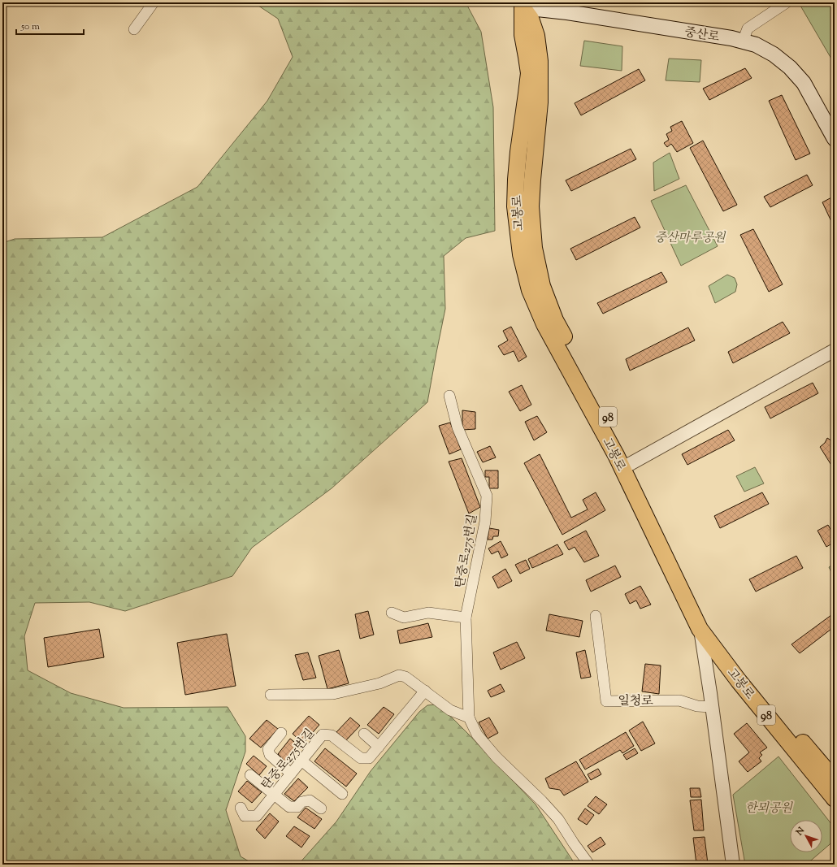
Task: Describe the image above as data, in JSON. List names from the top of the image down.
{
  "streets": {
    "main road": ["중산로", "고봉로", "98"],
    "street": ["탄중로275번길", "일청로"]
  },
  "crossings": [
    ["중산로", "고봉로"]
  ],
  "parks": ["중산마루공원", "한뫼공원"],
  "scale_bar": "50 m",
  "north": "top left"
}
